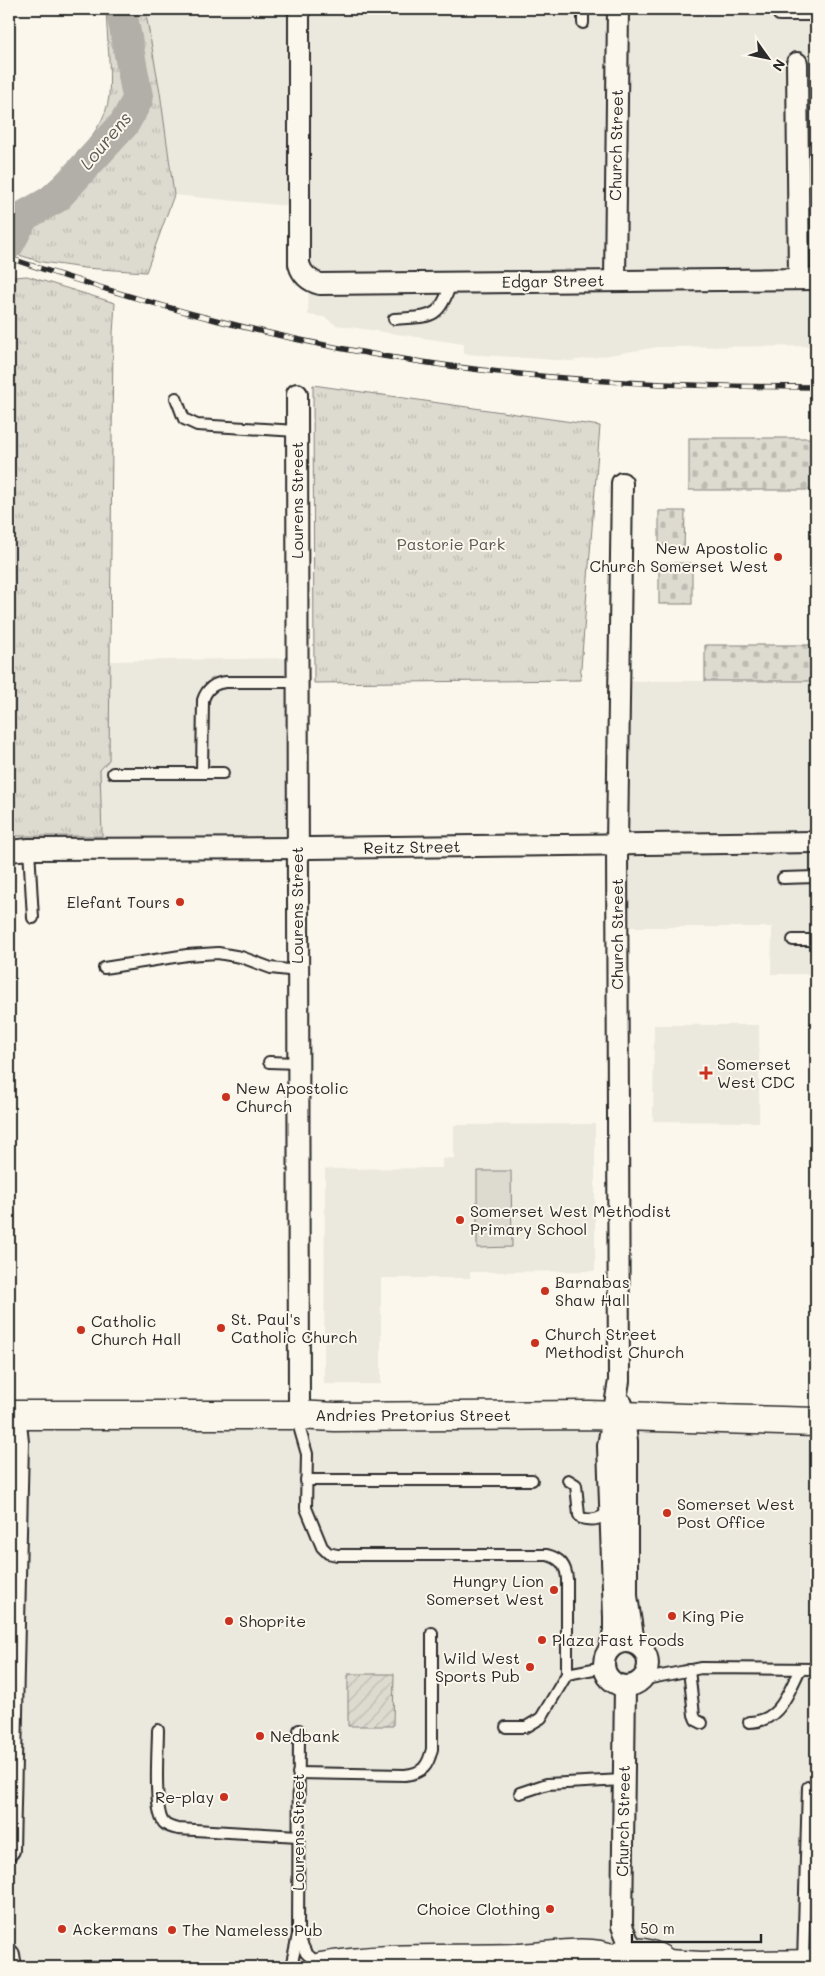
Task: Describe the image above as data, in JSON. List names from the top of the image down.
{
  "streets": {
    "street": [
      "Church Street",
      "Edgar Street",
      "Lourens Street",
      "Reitz Street",
      "Andries Pretorius Street"
    ]
  },
  "crossings": [
    ["Church Street", "Edgar Street"],
    ["Church Street", "Reitz Street"],
    ["Church Street", "Andries Pretorius Street"],
    ["Lourens Street", "Reitz Street"],
    ["Lourens Street", "Andries Pretorius Street"]
  ],
  "water": ["Lourens"],
  "parks": ["Pastorie Park"],
  "places": {
    "other": [
      "New Apostolic Church Somerset West",
      "Elefant Tours",
      "New Apostolic Church",
      "Somerset West Methodist Primary School",
      "Barnabas Shaw Hall",
      "St. Paul's Catholic Church",
      "Catholic Church Hall",
      "Church Street Methodist Church",
      "Somerset West Post Office",
      "Hungry Lion Somerset West",
      "King Pie",
      "Shoprite",
      "Plaza Fast Foods",
      "Wild West Sports Pub",
      "Nedbank",
      "Re-play",
      "Choice Clothing",
      "Ackermans",
      "The Nameless Pub"
    ],
    "health": ["Somerset West CDC"]
  },
  "scale_bar": "50 m",
  "north": "bottom right"
}
